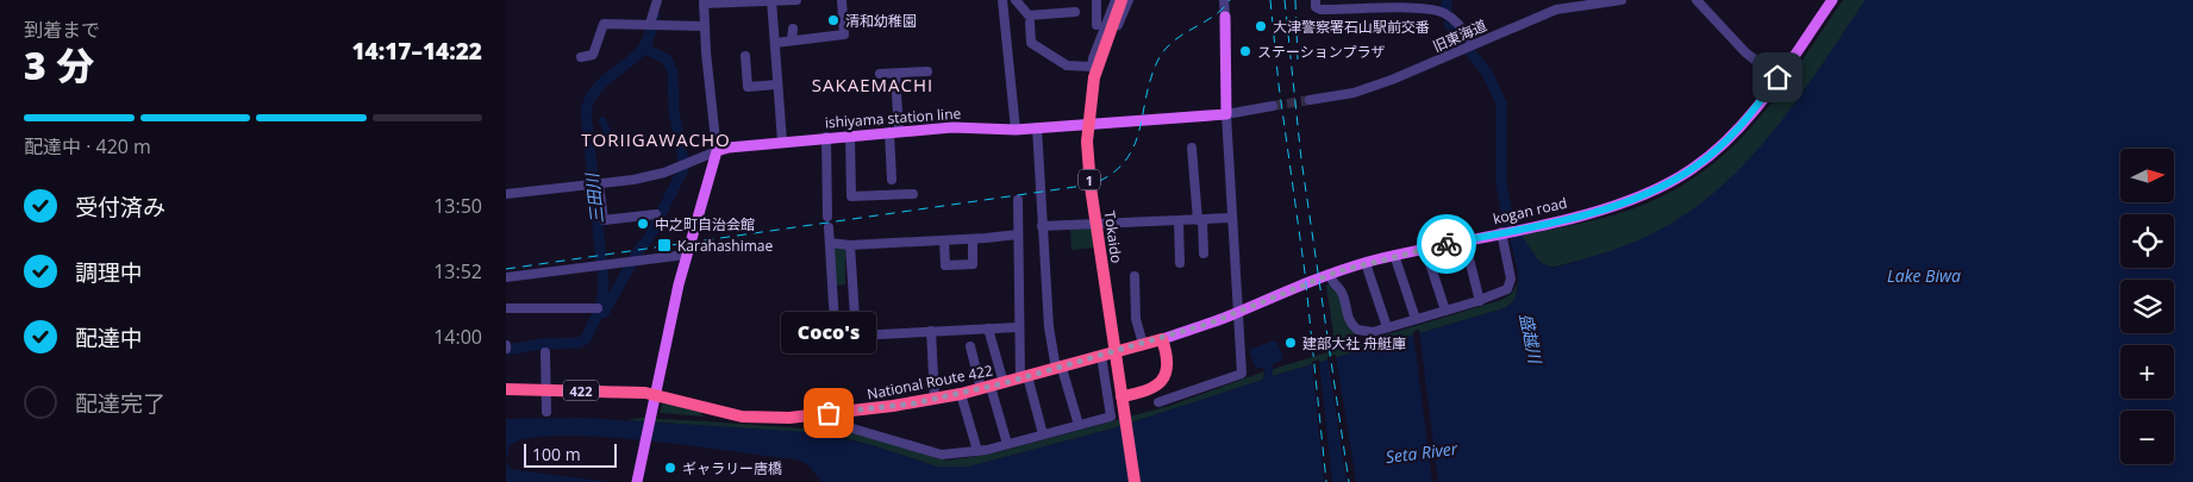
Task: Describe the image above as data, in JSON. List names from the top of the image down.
{
  "streets": {
    "highway": [
      "1",
      "Tokaido",
      "National Route 422",
      "422"
    ],
    "main road": ["ishiyama station line", "kogan road"],
    "street": ["旧東海道"]
  },
  "crossings": [
    ["kogan road", "National Route 422"],
    ["Tokaido", "National Route 422"]
  ],
  "districts": ["SAKAEMACHI", "TORIIGAWACHO"],
  "water": [
    "三田川",
    "Lake Biwa",
    "盛越川",
    "Seta River"
  ],
  "places": {
    "other": [
      "清和幼稚園",
      "大津警察署石山駅前交番",
      "ステーションプラザ",
      "中之町自治会館",
      "建部大社 舟艇庫",
      "Coco's",
      "ギャラリー唐橋"
    ],
    "transit": ["Karahashimae"]
  },
  "scale_bar": "100 m",
  "north": "right",
  "page": {
    "heading": ["3 分", "到着まで", "14:17–14:22"],
    "bar": "配達中 · 420 m",
    "map_buttons": ["+", "−"],
    "list": [
      ["受付済み", "13:50"],
      ["調理中", "13:52"],
      ["配達中", "14:00"],
      "配達完了"
    ],
    "bubble": "Coco's",
    "scale": "100 m"
  }
}
